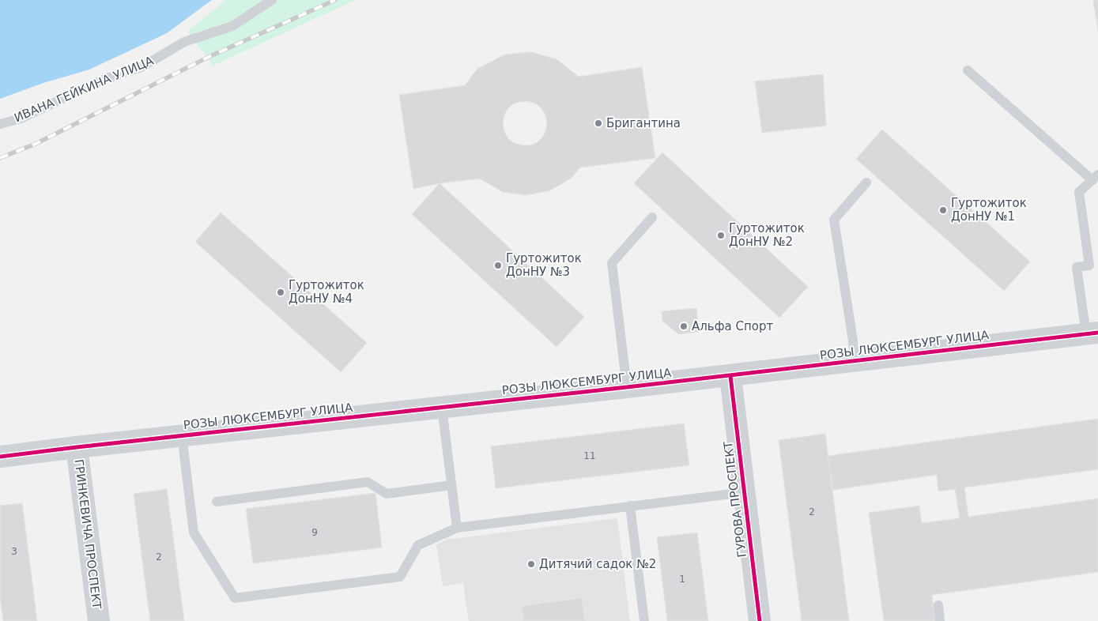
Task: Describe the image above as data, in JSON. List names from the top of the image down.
{
  "streets": {
    "street": ["РОЗЫ ЛЮКСЕМБУРГ УЛИЦА", "ГУРОВА ПРОСПЕКТ", "ГРИНКЕВИЧА ПРОСПЕКТ"],
    "lane": ["ИВАНА ГЕЙКИНА УЛИЦА"]
  },
  "crossings": [
    ["РОЗЫ ЛЮКСЕМБУРГ УЛИЦА", "ГУРОВА ПРОСПЕКТ"],
    ["РОЗЫ ЛЮКСЕМБУРГ УЛИЦА", "ГРИНКЕВИЧА ПРОСПЕКТ"]
  ],
  "places": [
    "Бригантина",
    "Гуртожиток ДонНУ №1",
    "Гуртожиток ДонНУ №2",
    "Гуртожиток ДонНУ №3",
    "Гуртожиток ДонНУ №4",
    "Альфа Спорт",
    "Дитячий садок №2"
  ],
  "house_numbers": [
    "11",
    "2",
    "9",
    "3",
    "2",
    "1"
  ]
}
